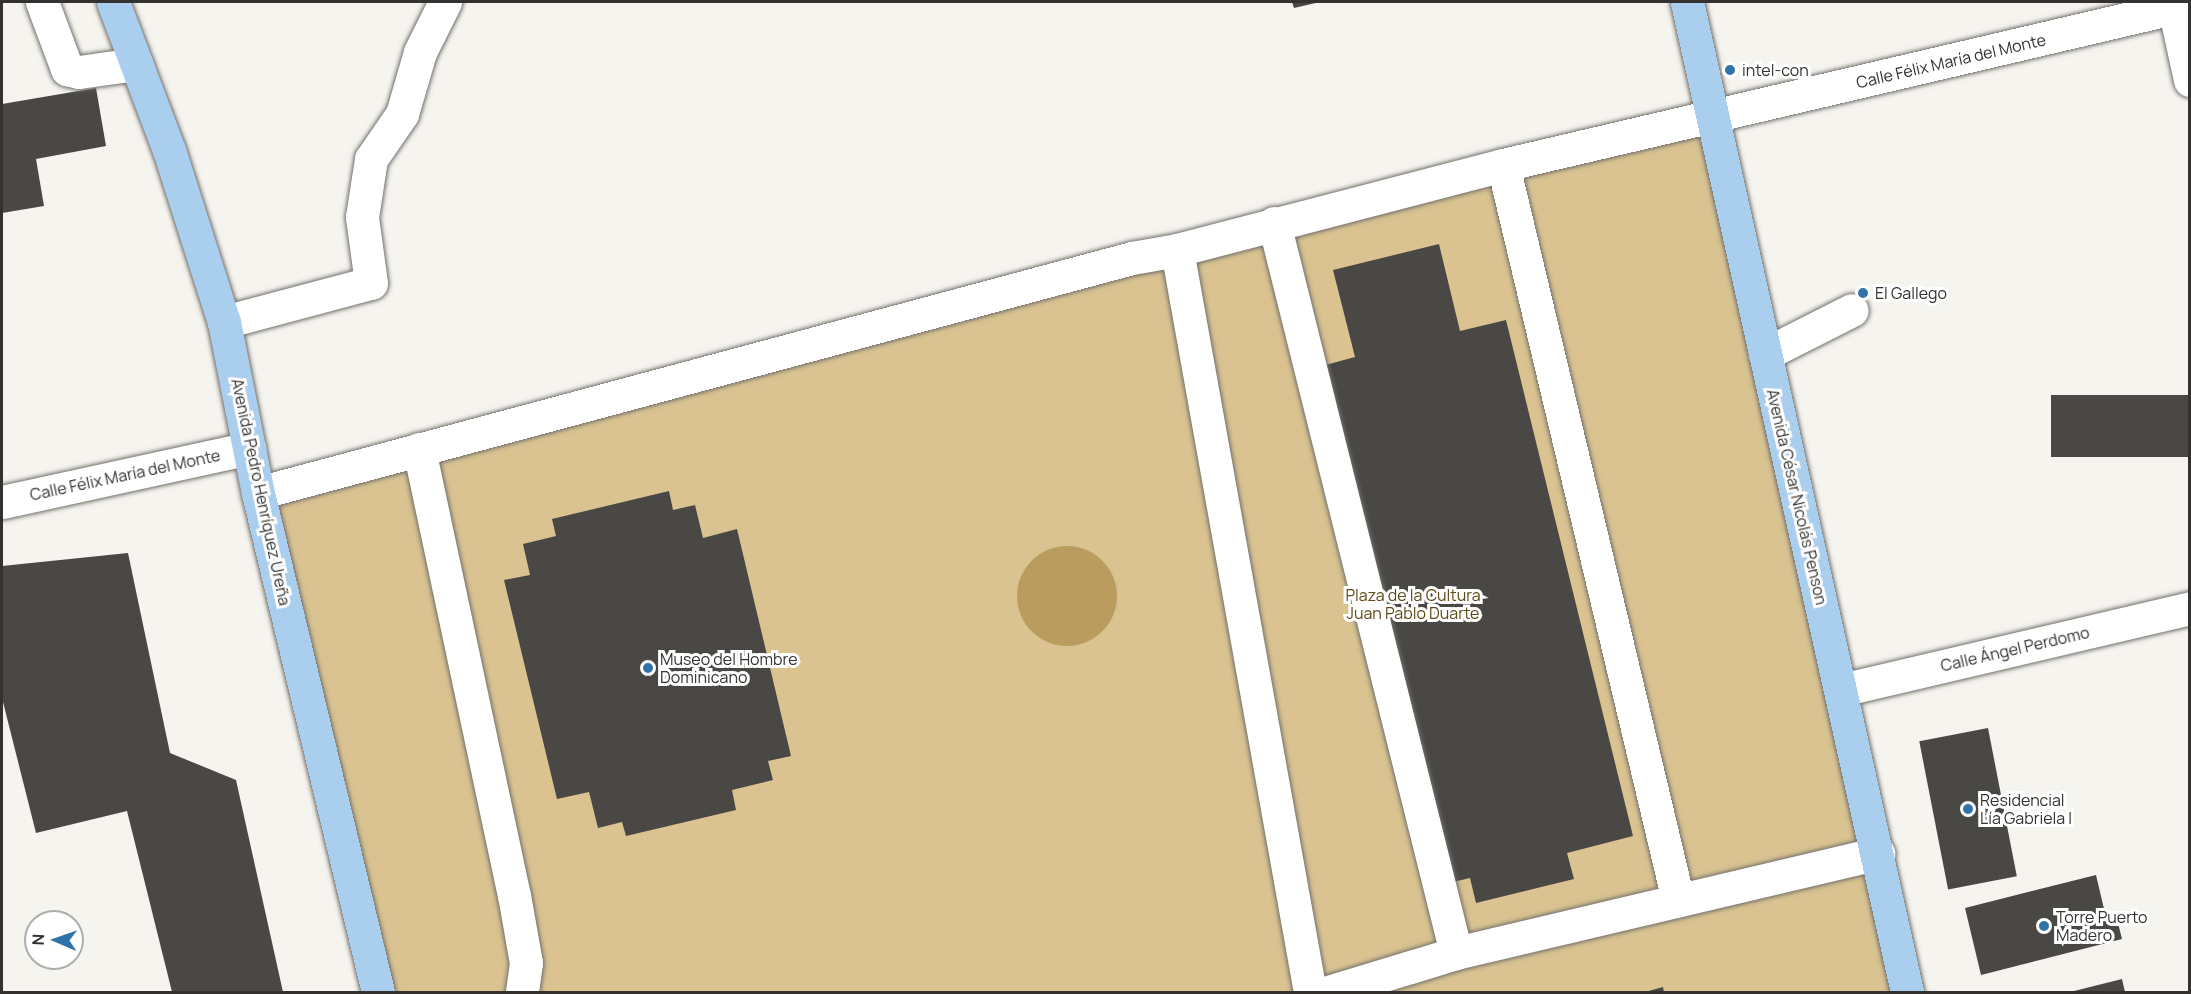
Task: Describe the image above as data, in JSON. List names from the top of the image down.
{
  "streets": {
    "main road": ["Avenida Pedro Henríquez Ureña", "Avenida César Nicolás Penson"],
    "street": ["Calle Félix María del Monte", "Calle Ángel Perdomo"]
  },
  "crossings": [
    ["Calle Félix María del Monte", "Avenida Pedro Henríquez Ureña"],
    ["Calle Félix María del Monte", "Avenida César Nicolás Penson"],
    ["Avenida César Nicolás Penson", "Calle Ángel Perdomo"]
  ],
  "parks": ["Plaza de la Cultura Juan Pablo Duarte"],
  "places": [
    "intel-con",
    "El Gallego",
    "Museo del Hombre Dominicano",
    "Residencial Lía Gabriela I",
    "Torre Puerto Madero"
  ],
  "north": "left"
}
